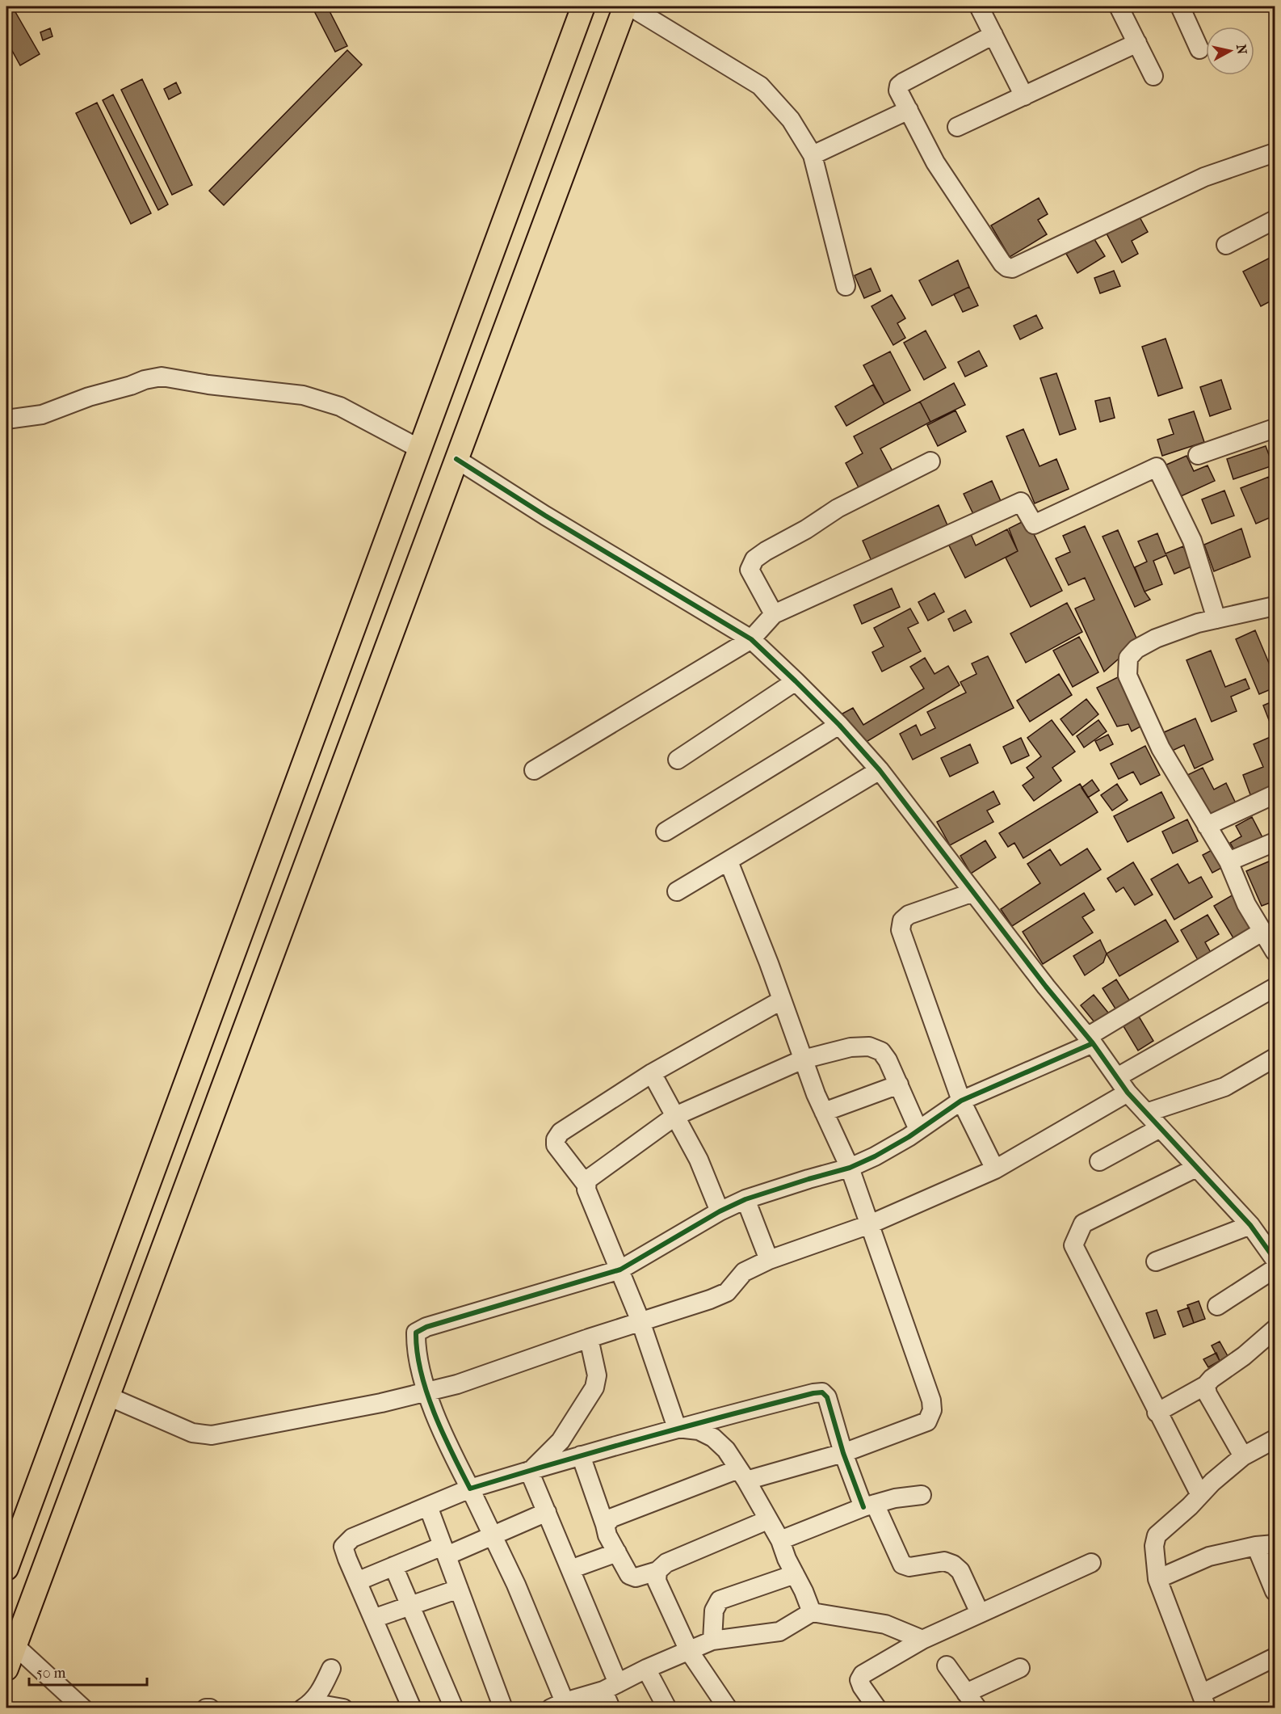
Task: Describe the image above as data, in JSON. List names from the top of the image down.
{
  "scale_bar": "50 m",
  "north": "right"
}
